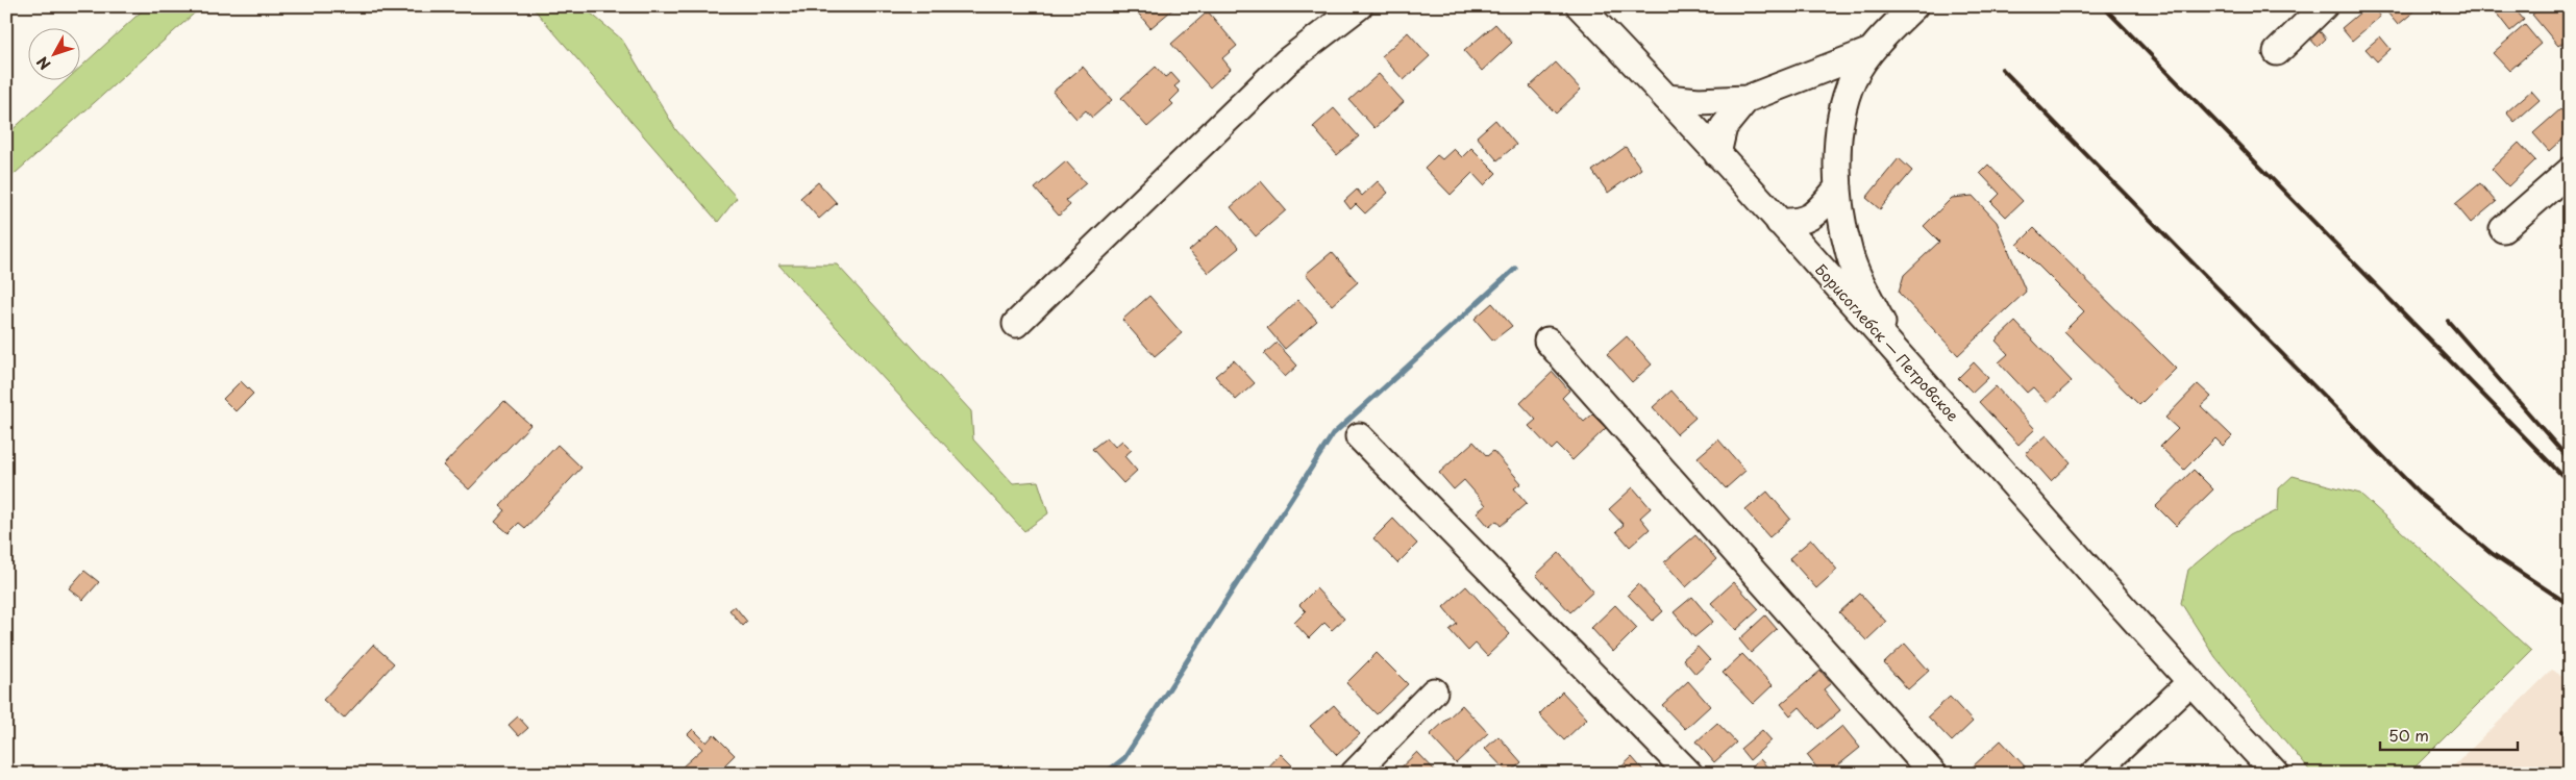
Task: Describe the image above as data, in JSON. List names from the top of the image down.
{
  "streets": {
    "street": ["Борисоглебск — Петровское"]
  },
  "scale_bar": "50 m",
  "north": "bottom left"
}
